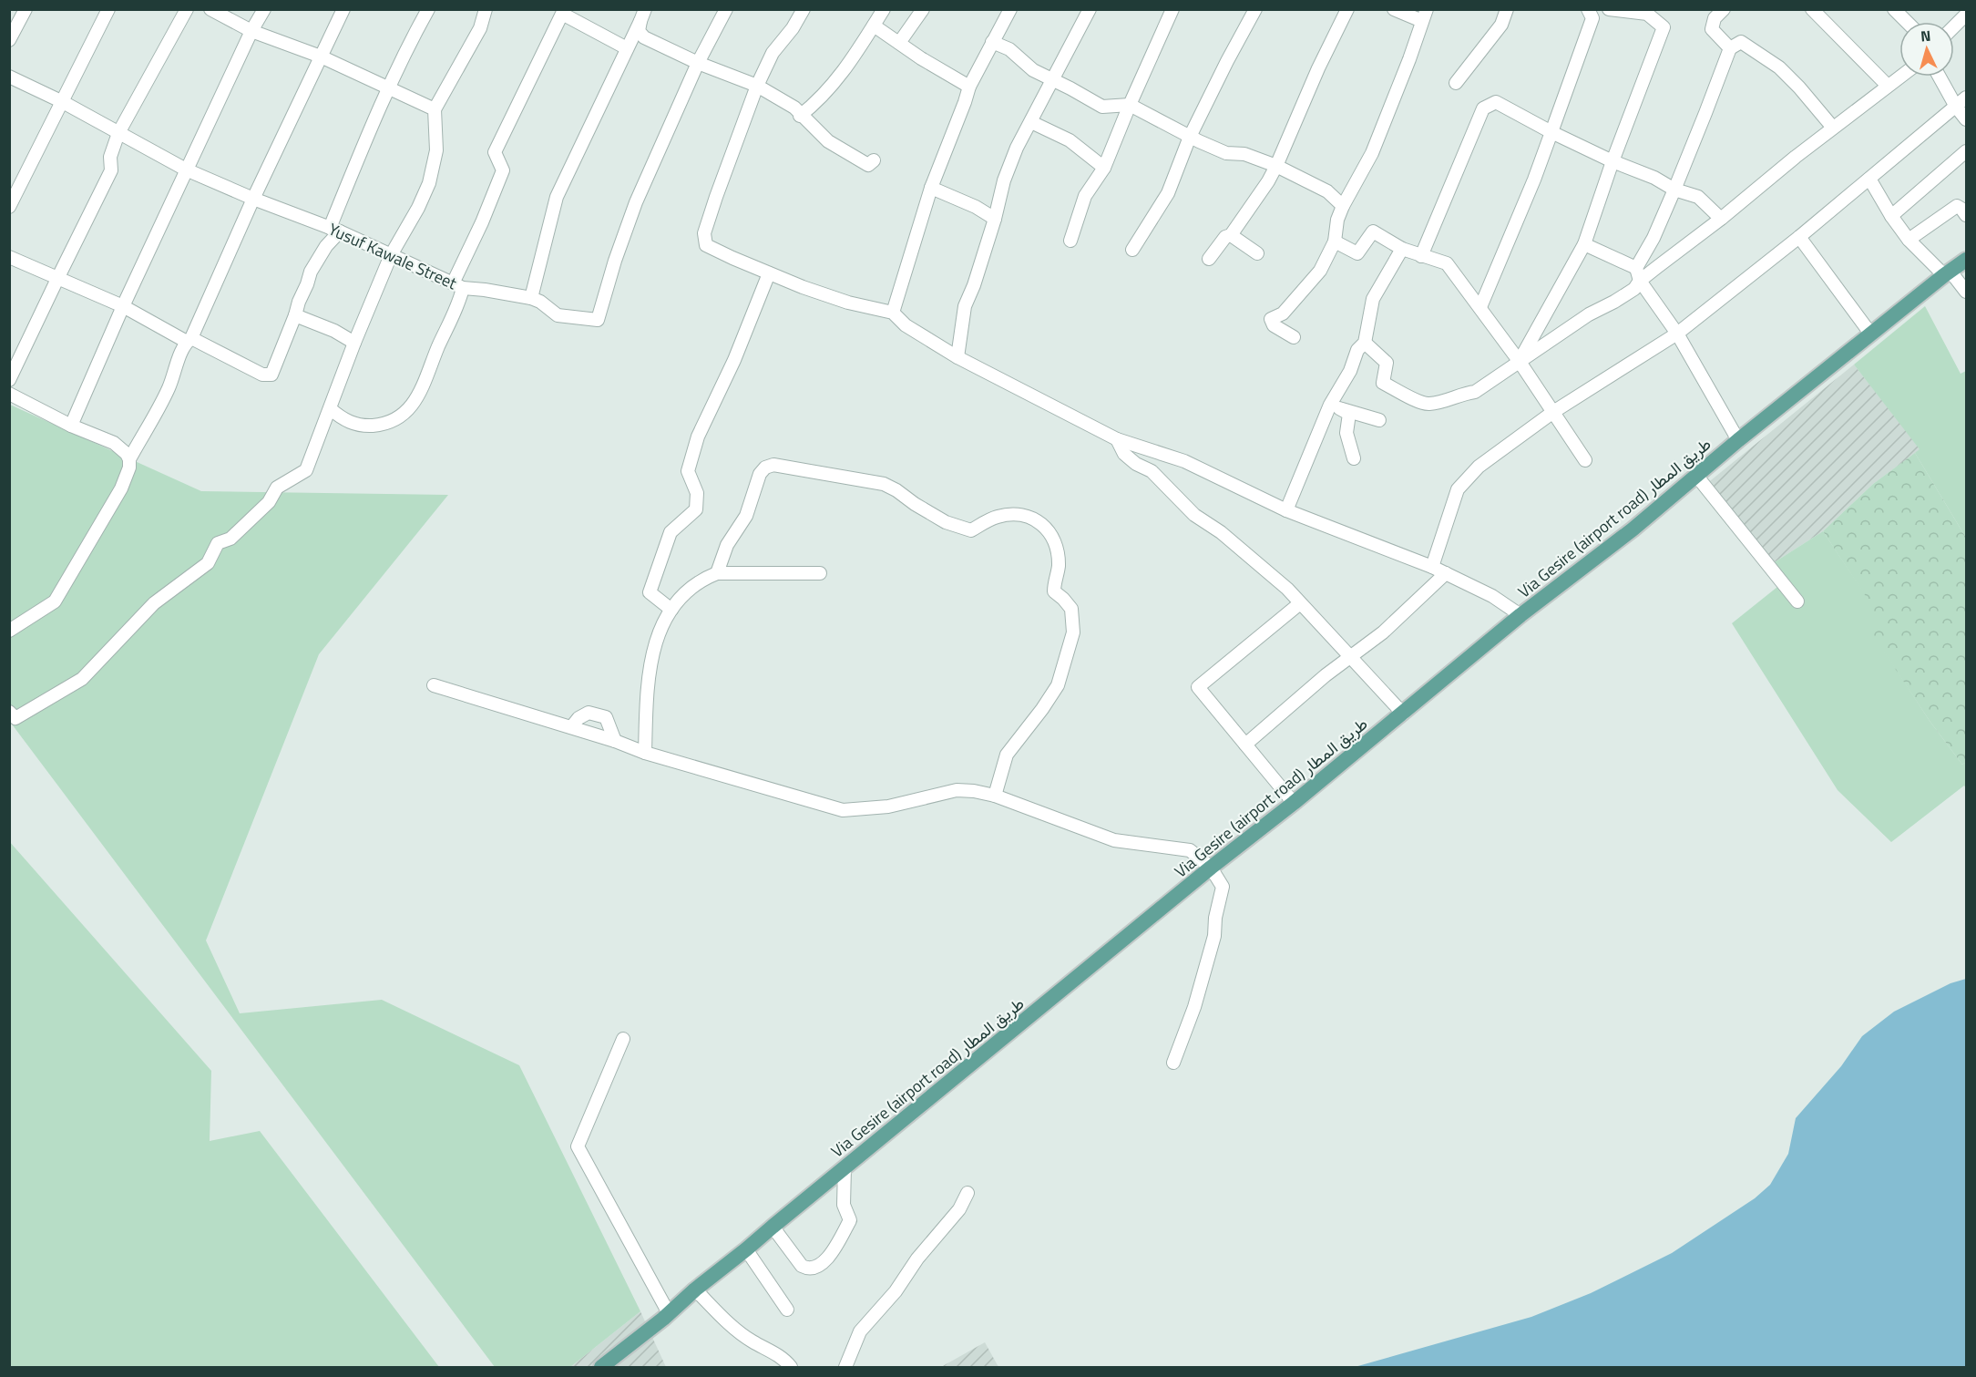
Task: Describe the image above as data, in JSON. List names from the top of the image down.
{
  "streets": {
    "main road": ["Via Gesire (airport road) طريق المطار"],
    "street": ["Yusuf Kawale Street"]
  },
  "north": "top"
}
